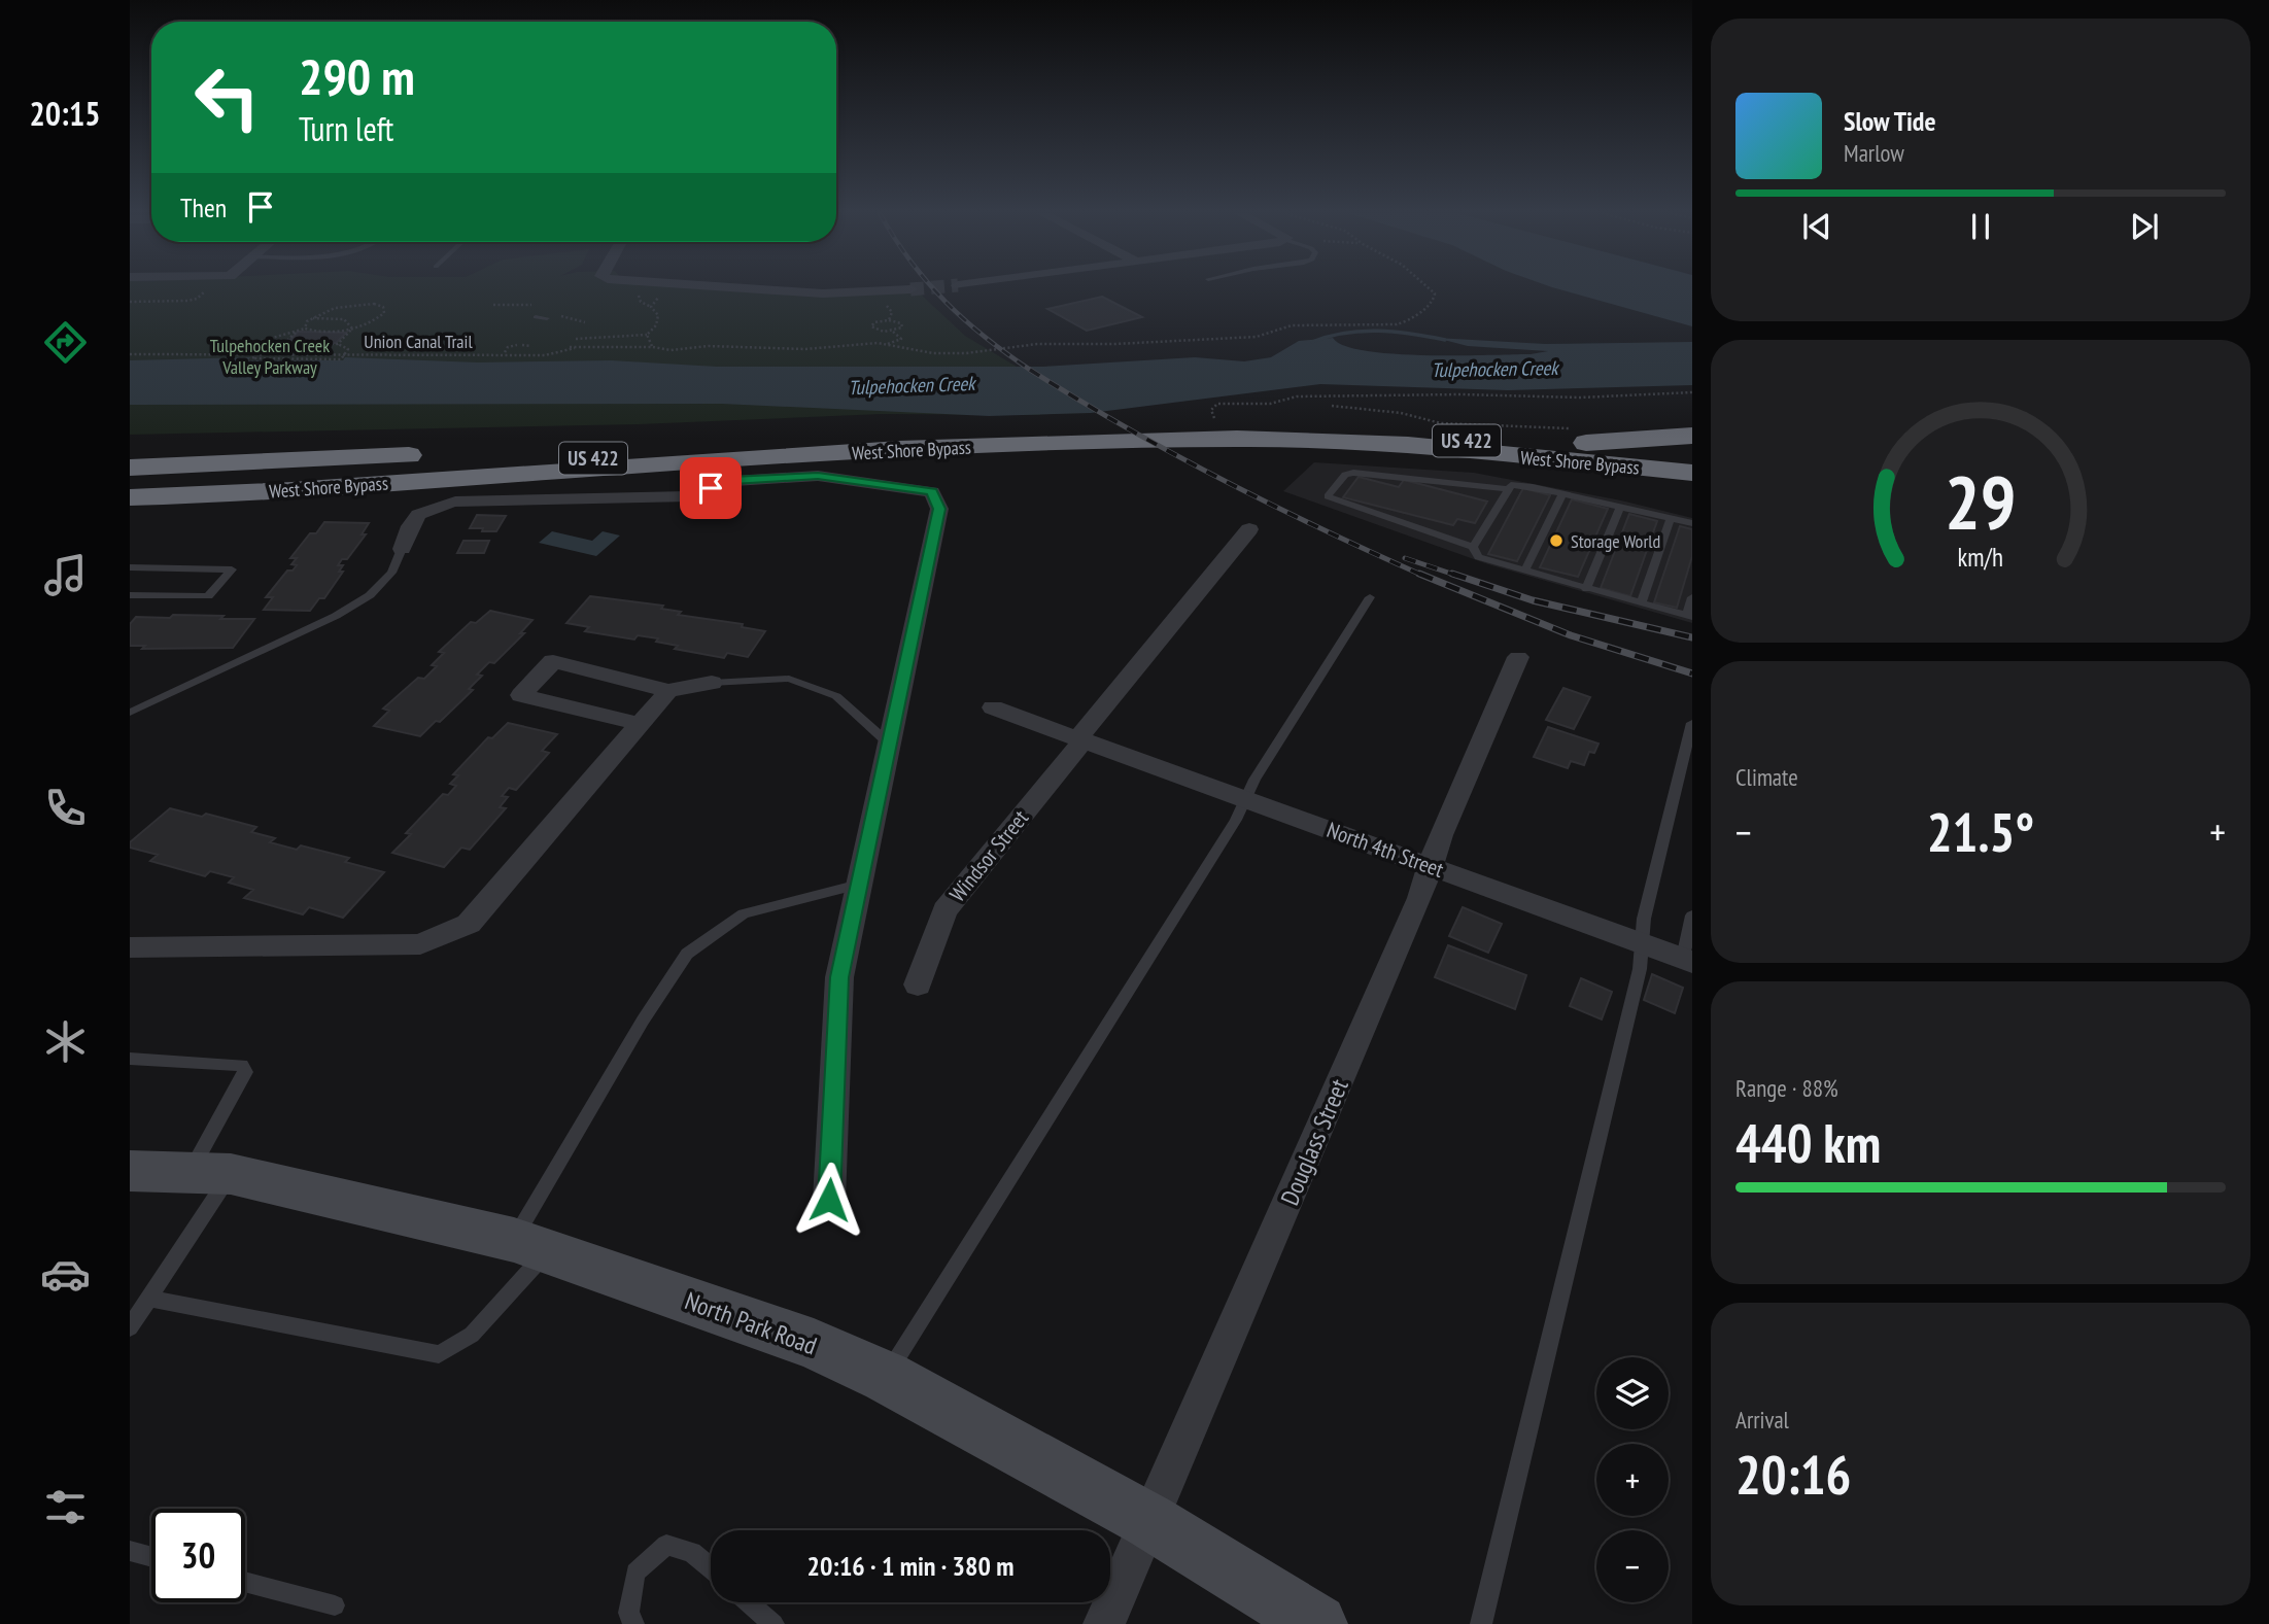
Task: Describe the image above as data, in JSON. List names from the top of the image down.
{
  "streets": {
    "highway": ["US 422", "West Shore Bypass"],
    "street": [
      "North 4th Street",
      "Windsor Street",
      "Douglass Street",
      "North Park Road"
    ],
    "path": ["Union Canal Trail"]
  },
  "crossings": [
    ["US 422", "West Shore Bypass"],
    ["North 4th Street", "Windsor Street"],
    ["North 4th Street", "Douglass Street"],
    ["Douglass Street", "North Park Road"]
  ],
  "water": ["Tulpehocken Creek"],
  "parks": ["Tulpehocken Creek Valley Parkway"],
  "places": ["Storage World"],
  "page": {
    "tabs": "20:15",
    "turn": ["290 m", "Turn left"],
    "song": ["Slow Tide", "Marlow"],
    "then": "Then",
    "tile": [
      "Climate",
      ["Range · 88%", "440 km"],
      ["Arrival", "20:16"]
    ],
    "heat": ["−", "21.5°", "+"],
    "map_buttons": ["+", "−"],
    "limit": "30",
    "trip": "20:16 · 1 min · 380 m",
    "gauge": ["29", "km/h"]
  }
}
